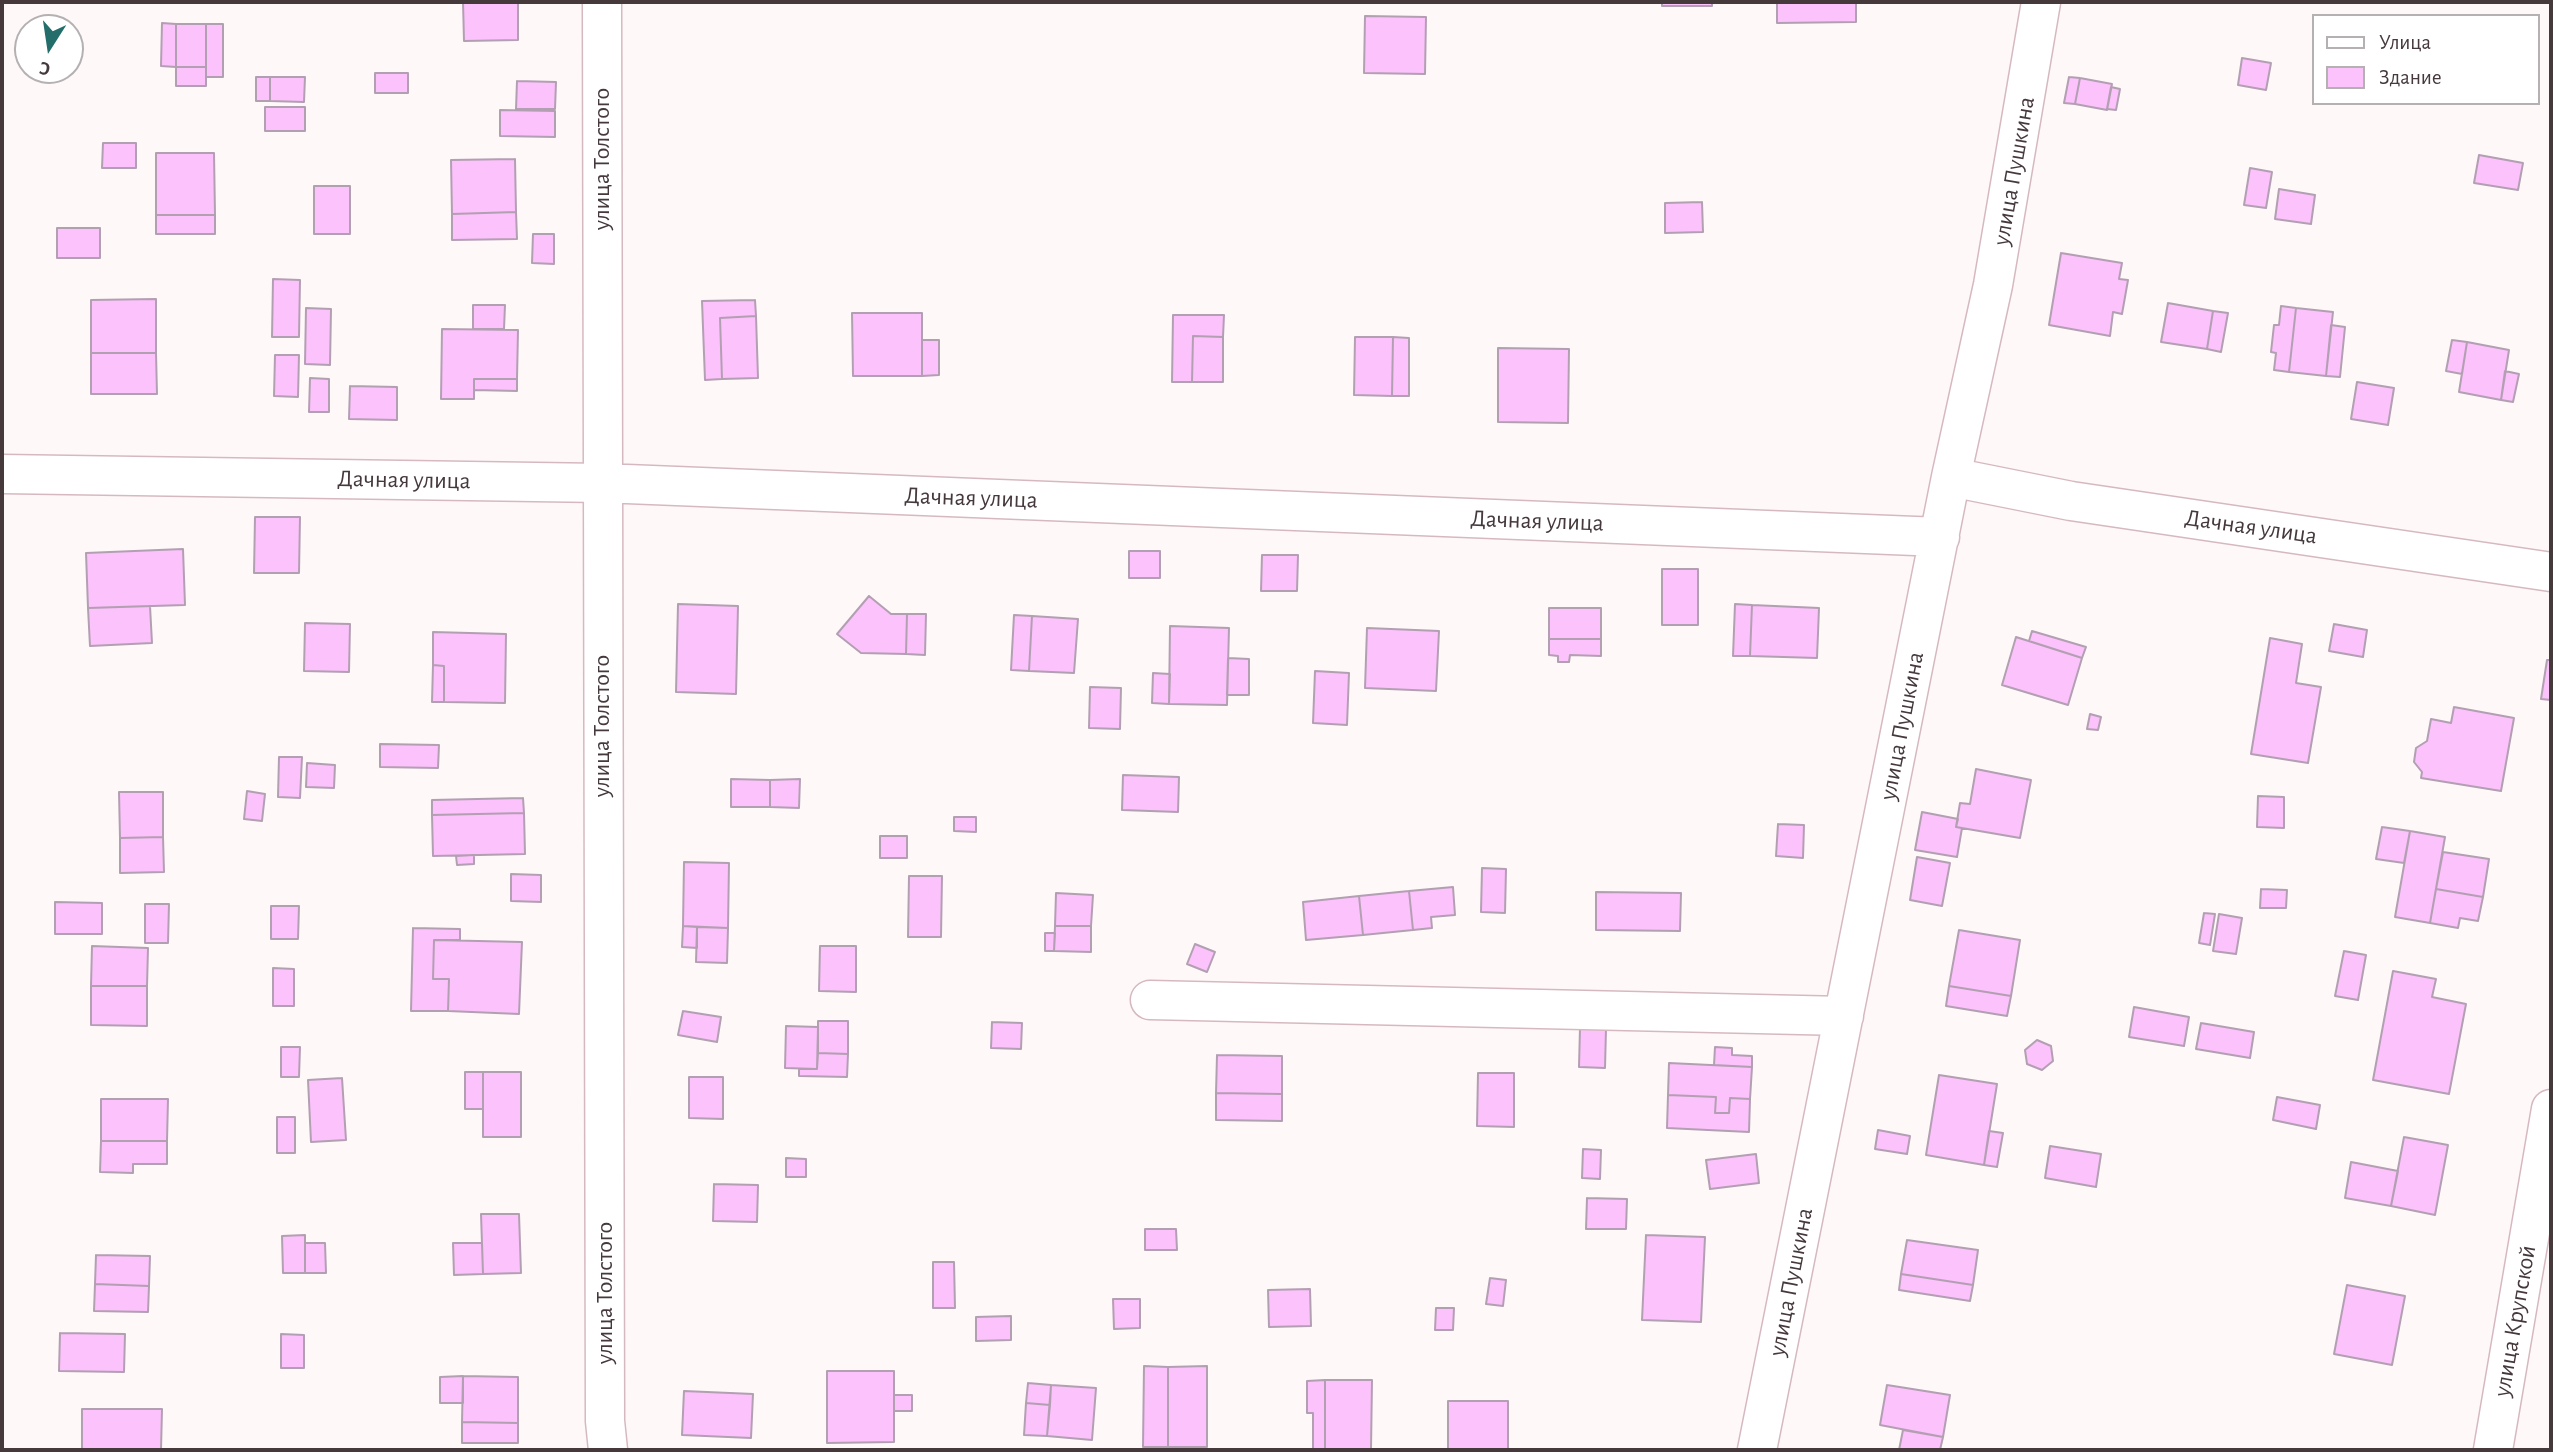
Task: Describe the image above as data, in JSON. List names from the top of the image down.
{
  "streets": {
    "street": [
      "улица Толстого",
      "улица Пушкина",
      "Дачная улица",
      "улица Крупской"
    ]
  },
  "crossings": [
    ["улица Толстого", "Дачная улица"],
    ["улица Пушкина", "Дачная улица"]
  ],
  "legend": ["Улица", "Здание"],
  "north": "bottom"
}
